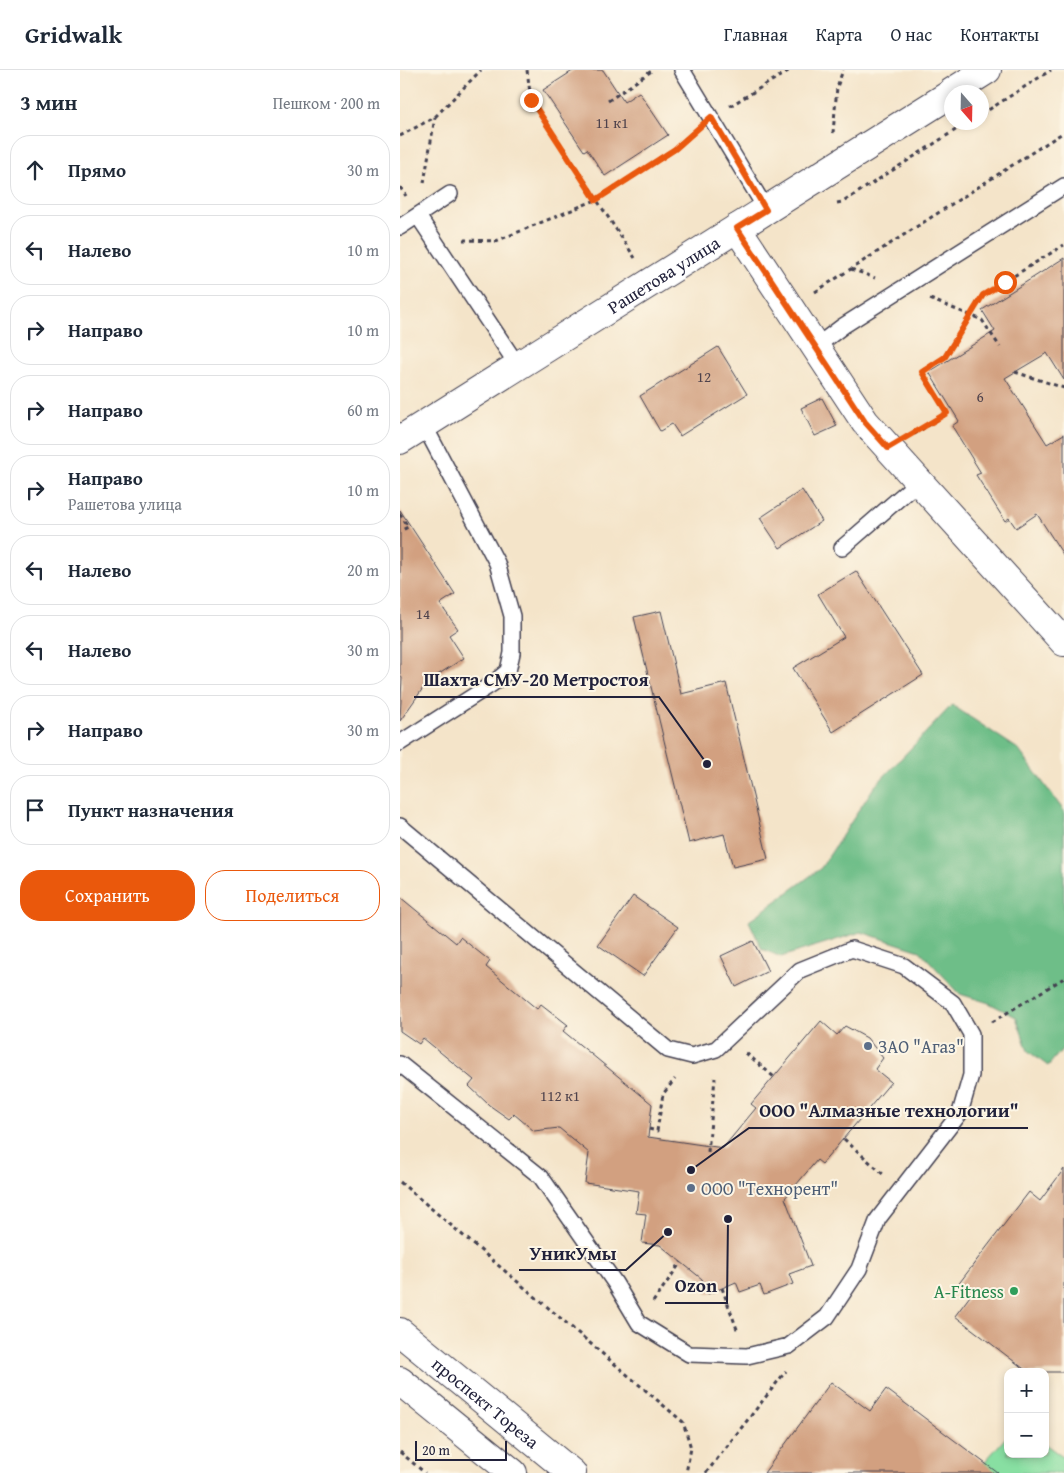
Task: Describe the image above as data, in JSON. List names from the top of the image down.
{
  "streets": {
    "street": ["Рашетова улица", "проспект Тореза"]
  },
  "places": [
    "Шахта СМУ-20 Метростоя",
    "ЗАО \"Агаз\"",
    "ООО \"Алмазные технологии\"",
    "ООО \"Технорент\"",
    "Ozon",
    "УникУмы",
    "A-Fitness"
  ],
  "house_numbers": [
    "11 к1",
    "12",
    "6",
    "14",
    "112 к1"
  ],
  "scale_bar": "20 m",
  "north": "bottom",
  "page": {
    "header": "Gridwalk",
    "nav": [
      "Главная",
      "Карта",
      "О нас",
      "Контакты"
    ],
    "heading": ["3 мин", "Пешком · 200 m"],
    "list": [
      ["Прямо", "30 m"],
      ["Налево", "10 m"],
      ["Направо", "10 m"],
      ["Направо", "60 m"],
      ["Направо", "Рашетова улица", "10 m"],
      ["Налево", "20 m"],
      ["Налево", "30 m"],
      ["Направо", "30 m"],
      "Пункт назначения"
    ],
    "buttons": ["Сохранить", "Поделиться"],
    "map_buttons": ["+", "−"],
    "scale": "20 m"
  }
}
